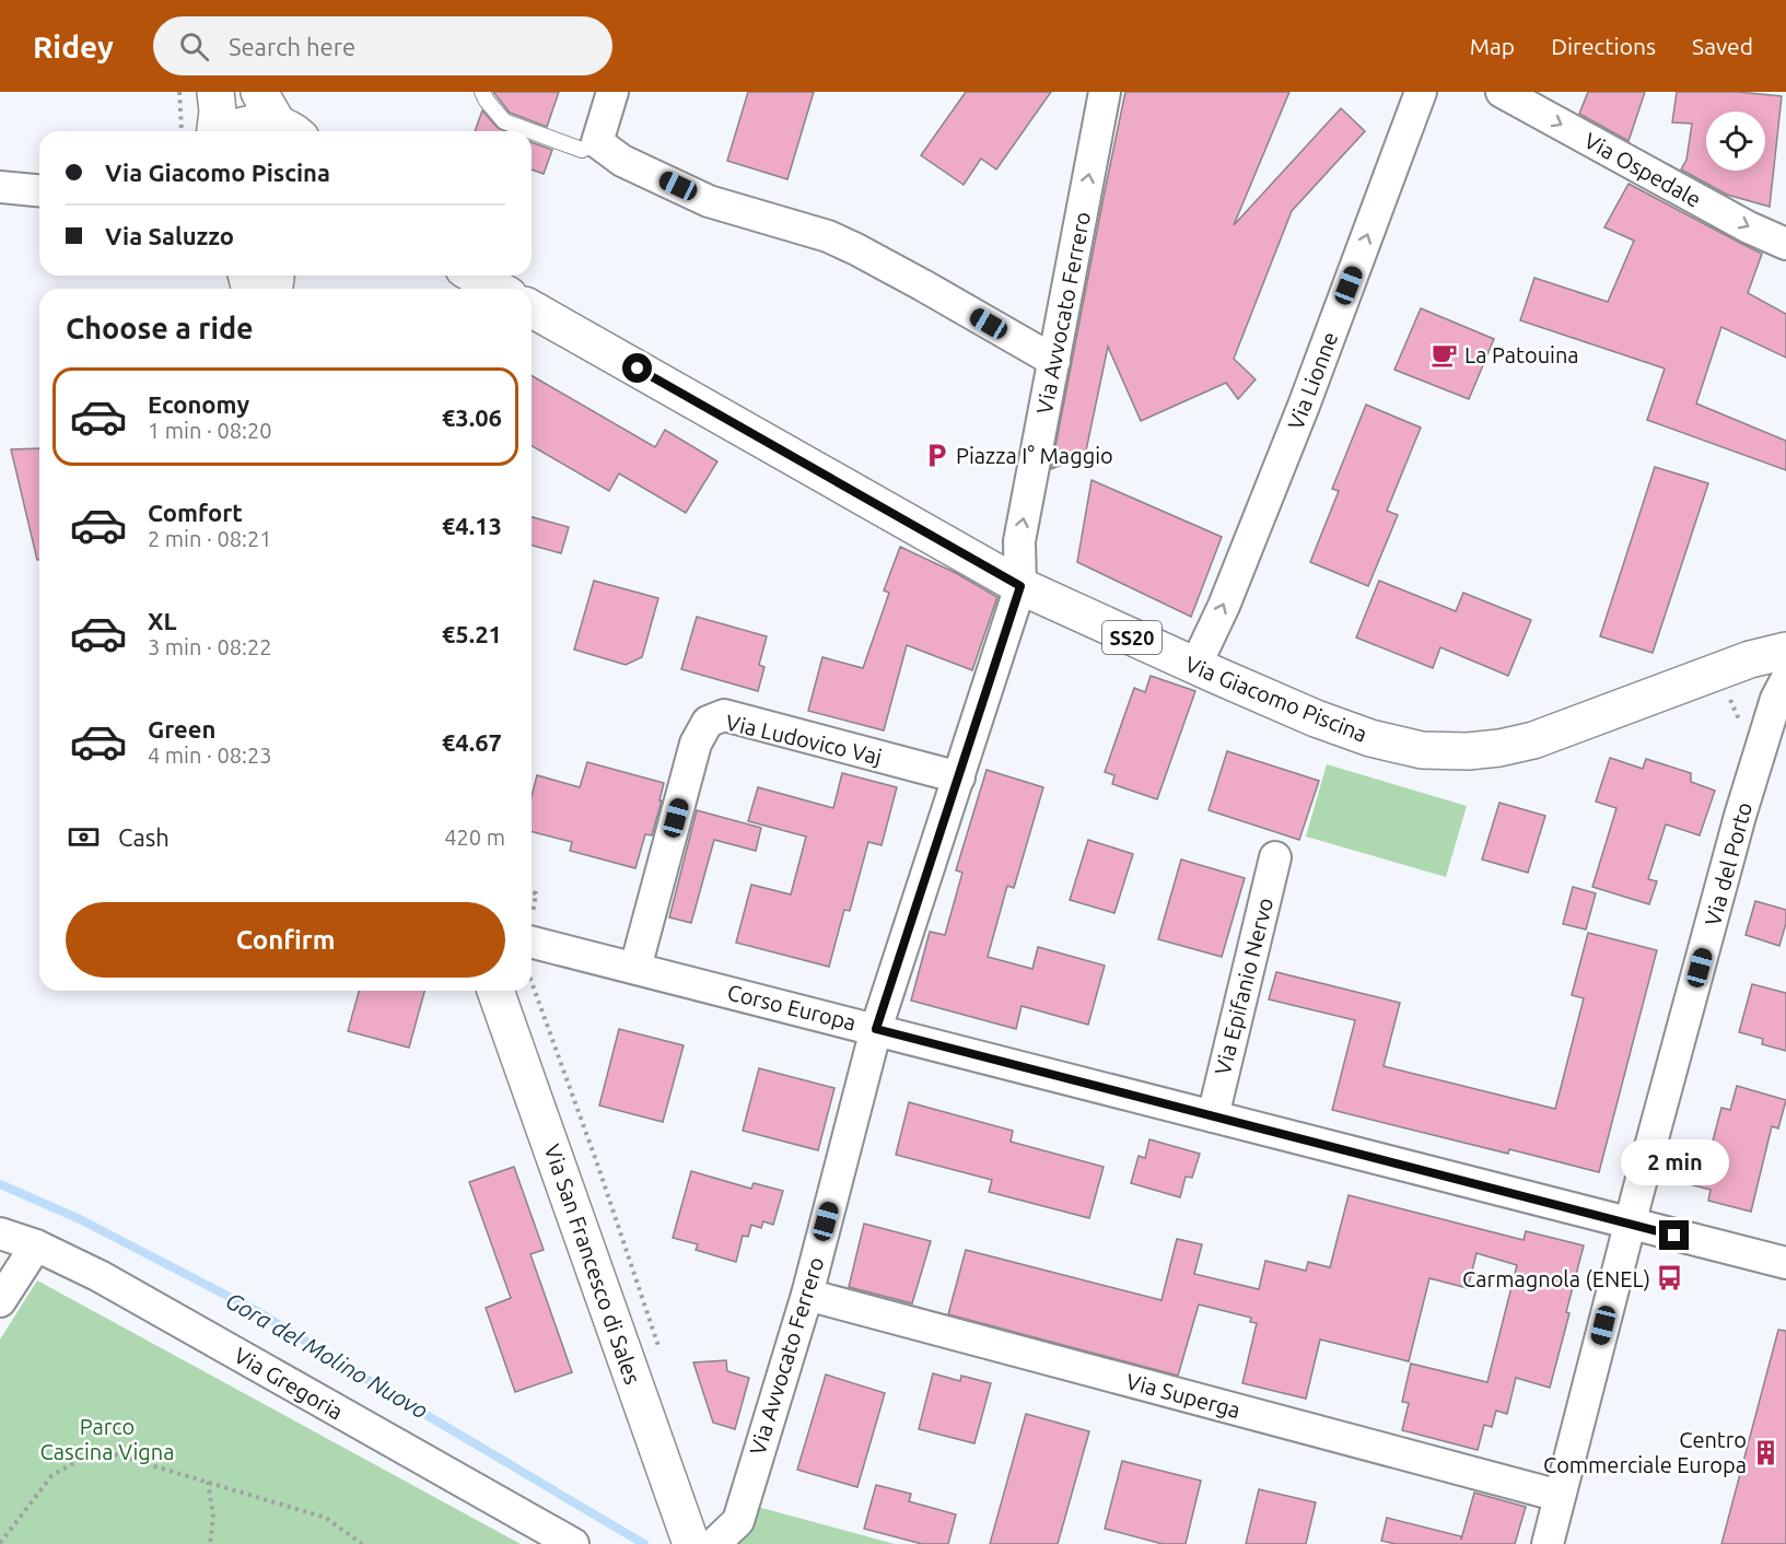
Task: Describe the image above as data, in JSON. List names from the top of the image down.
{
  "streets": {
    "main road": ["SS20", "Via Giacomo Piscina", "Via San Francesco di Sales"],
    "street": [
      "Via Ospedale",
      "Via Avvocato Ferrero",
      "Via Lionne",
      "Via Ludovico Vaj",
      "Via del Porto",
      "Via Epifanio Nervo",
      "Corso Europa",
      "Via Gregoria",
      "Via Superga"
    ]
  },
  "crossings": [
    ["Via Avvocato Ferrero", "Via Giacomo Piscina"],
    ["Via Avvocato Ferrero", "Via Ludovico Vaj"],
    ["Via Avvocato Ferrero", "Corso Europa"],
    ["Via Avvocato Ferrero", "Via Superga"],
    ["Via Lionne", "Via Giacomo Piscina"],
    ["Via Ludovico Vaj", "Corso Europa"],
    ["Via del Porto", "Corso Europa"],
    ["Via del Porto", "Via Superga"],
    ["Via Epifanio Nervo", "Corso Europa"]
  ],
  "one_way": ["Via Ospedale", "Via Lionne"],
  "water": ["Gora del Molino Nuovo"],
  "parks": ["Parco Cascina Vigna"],
  "places": {
    "cafe": ["La Patouina"],
    "parking": ["Piazza I° Maggio"],
    "bus stop": ["Carmagnola (ENEL)"],
    "building": ["Centro Commerciale Europa"]
  },
  "page": {
    "header": "Ridey",
    "search": "Search here",
    "nav": ["Map", "Directions", "Saved"],
    "banner": ["Via Giacomo Piscina", "Via Saluzzo"],
    "heading": "Choose a ride",
    "list": [
      {
        "name": "Economy",
        "note": "1 min · 08:20",
        "value": "€3.06"
      },
      {
        "name": "Comfort",
        "note": "2 min · 08:21",
        "value": "€4.13"
      },
      {
        "name": "XL",
        "note": "3 min · 08:22",
        "value": "€5.21"
      },
      {
        "name": "Green",
        "note": "4 min · 08:23",
        "value": "€4.67"
      }
    ],
    "pay": ["Cash", "420 m"],
    "buttons": "Confirm",
    "bubble": "2 min"
  }
}
